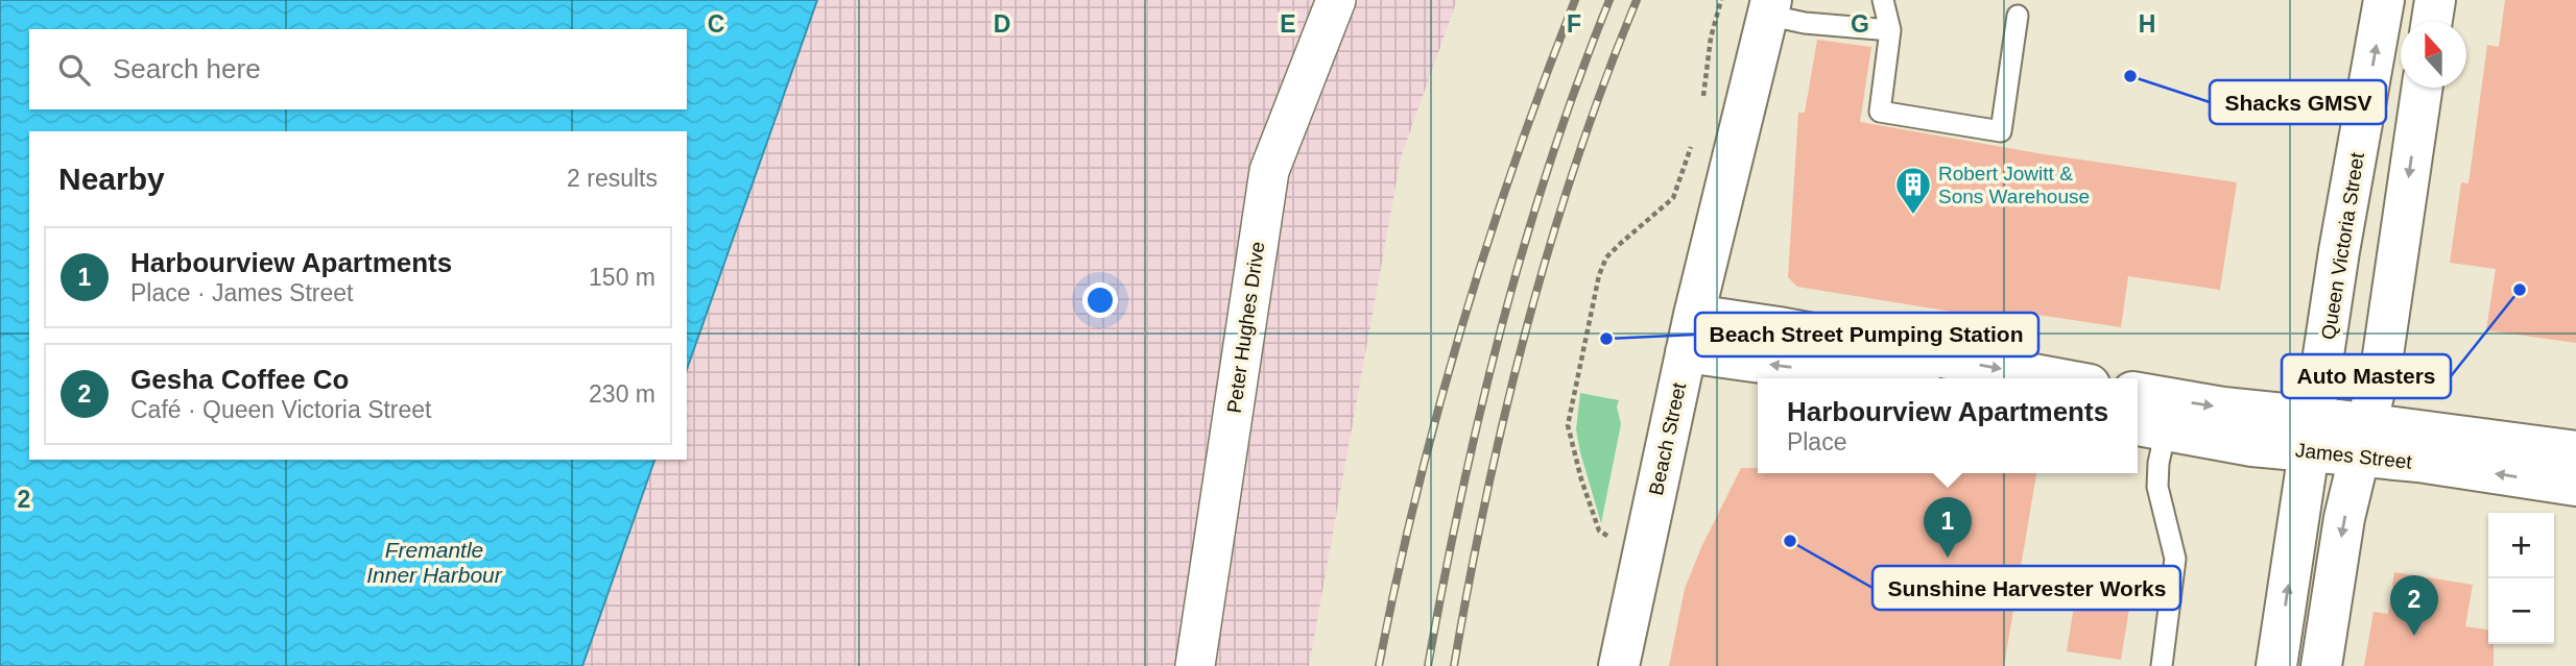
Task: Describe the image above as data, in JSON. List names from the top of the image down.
{
  "streets": {
    "street": [
      "Queen Victoria Street",
      "Peter Hughes Drive",
      "Beach Street",
      "James Street"
    ]
  },
  "crossings": [
    ["Queen Victoria Street", "James Street"]
  ],
  "water": ["Fremantle Inner Harbour"],
  "places": {
    "other": [
      "Shacks GMSV",
      "Auto Masters",
      "Beach Street Pumping Station",
      "Sunshine Harvester Works"
    ],
    "building": ["Robert Jowitt & Sons Warehouse"]
  },
  "north": "top",
  "page": {
    "search": "Search here",
    "heading": ["Nearby", "2 results"],
    "list": [
      {
        "mark": "1",
        "name": "Harbourview Apartments",
        "note": "Place · James Street",
        "value": "150 m"
      },
      {
        "mark": "2",
        "name": "Gesha Coffee Co",
        "note": "Café · Queen Victoria Street",
        "value": "230 m"
      }
    ],
    "popup": ["Harbourview Apartments", "Place"],
    "pins": ["1", "2"],
    "map_buttons": ["+", "−"]
  },
  "grid": {
    "columns": [
      "C",
      "D",
      "E",
      "F",
      "G",
      "H"
    ],
    "rows": ["2"]
  }
}
